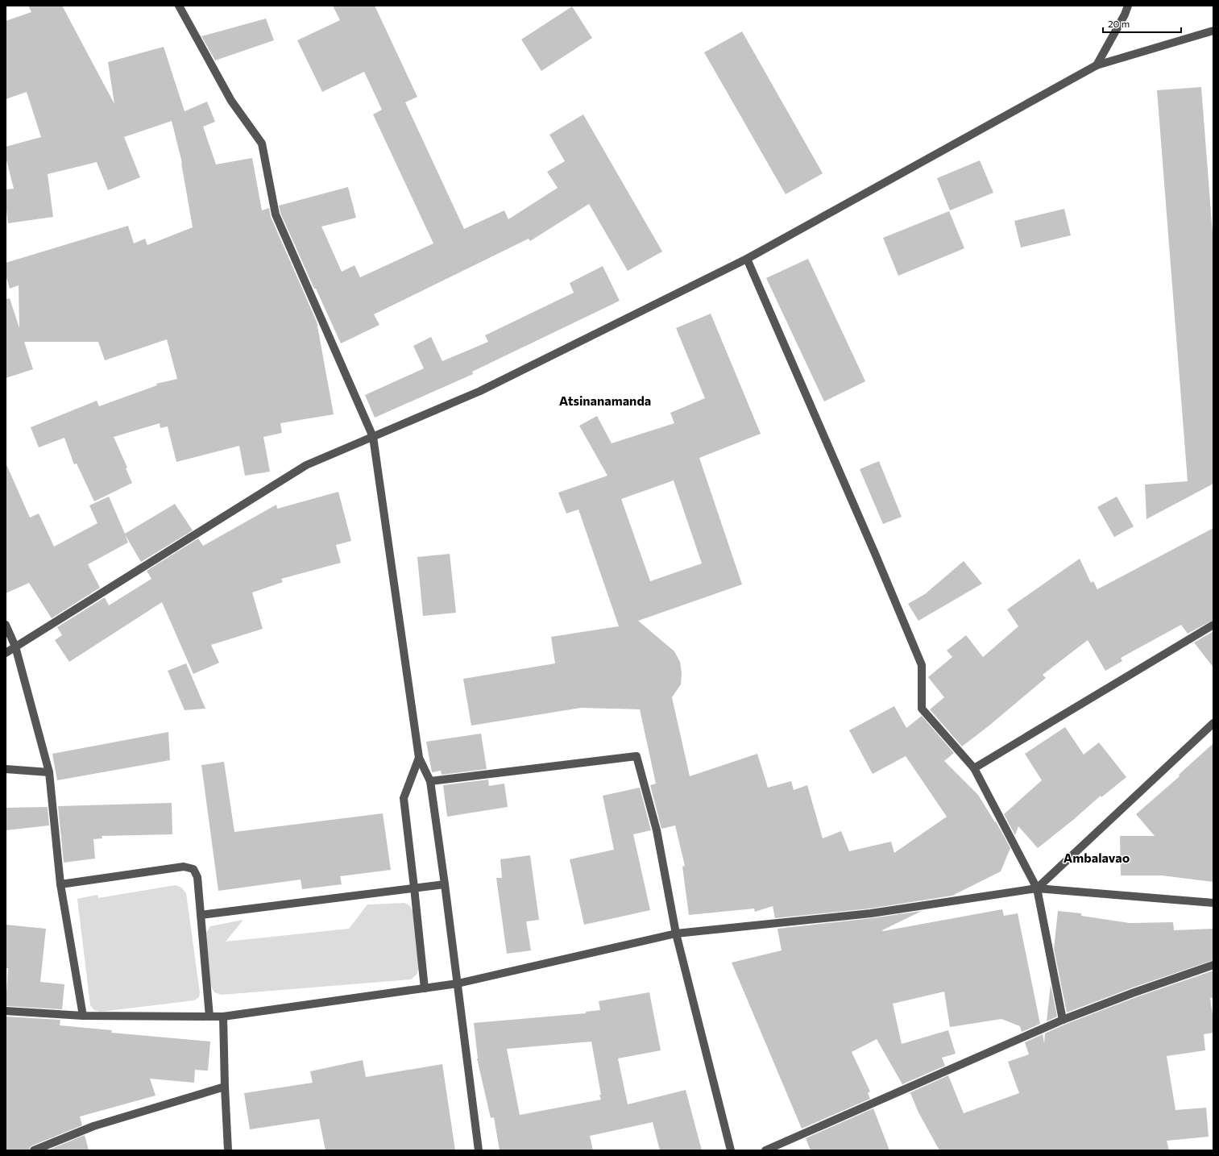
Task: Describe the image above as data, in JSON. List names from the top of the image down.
{
  "districts": ["Atsinanamanda", "Ambalavao"],
  "scale_bar": "20 m"
}
